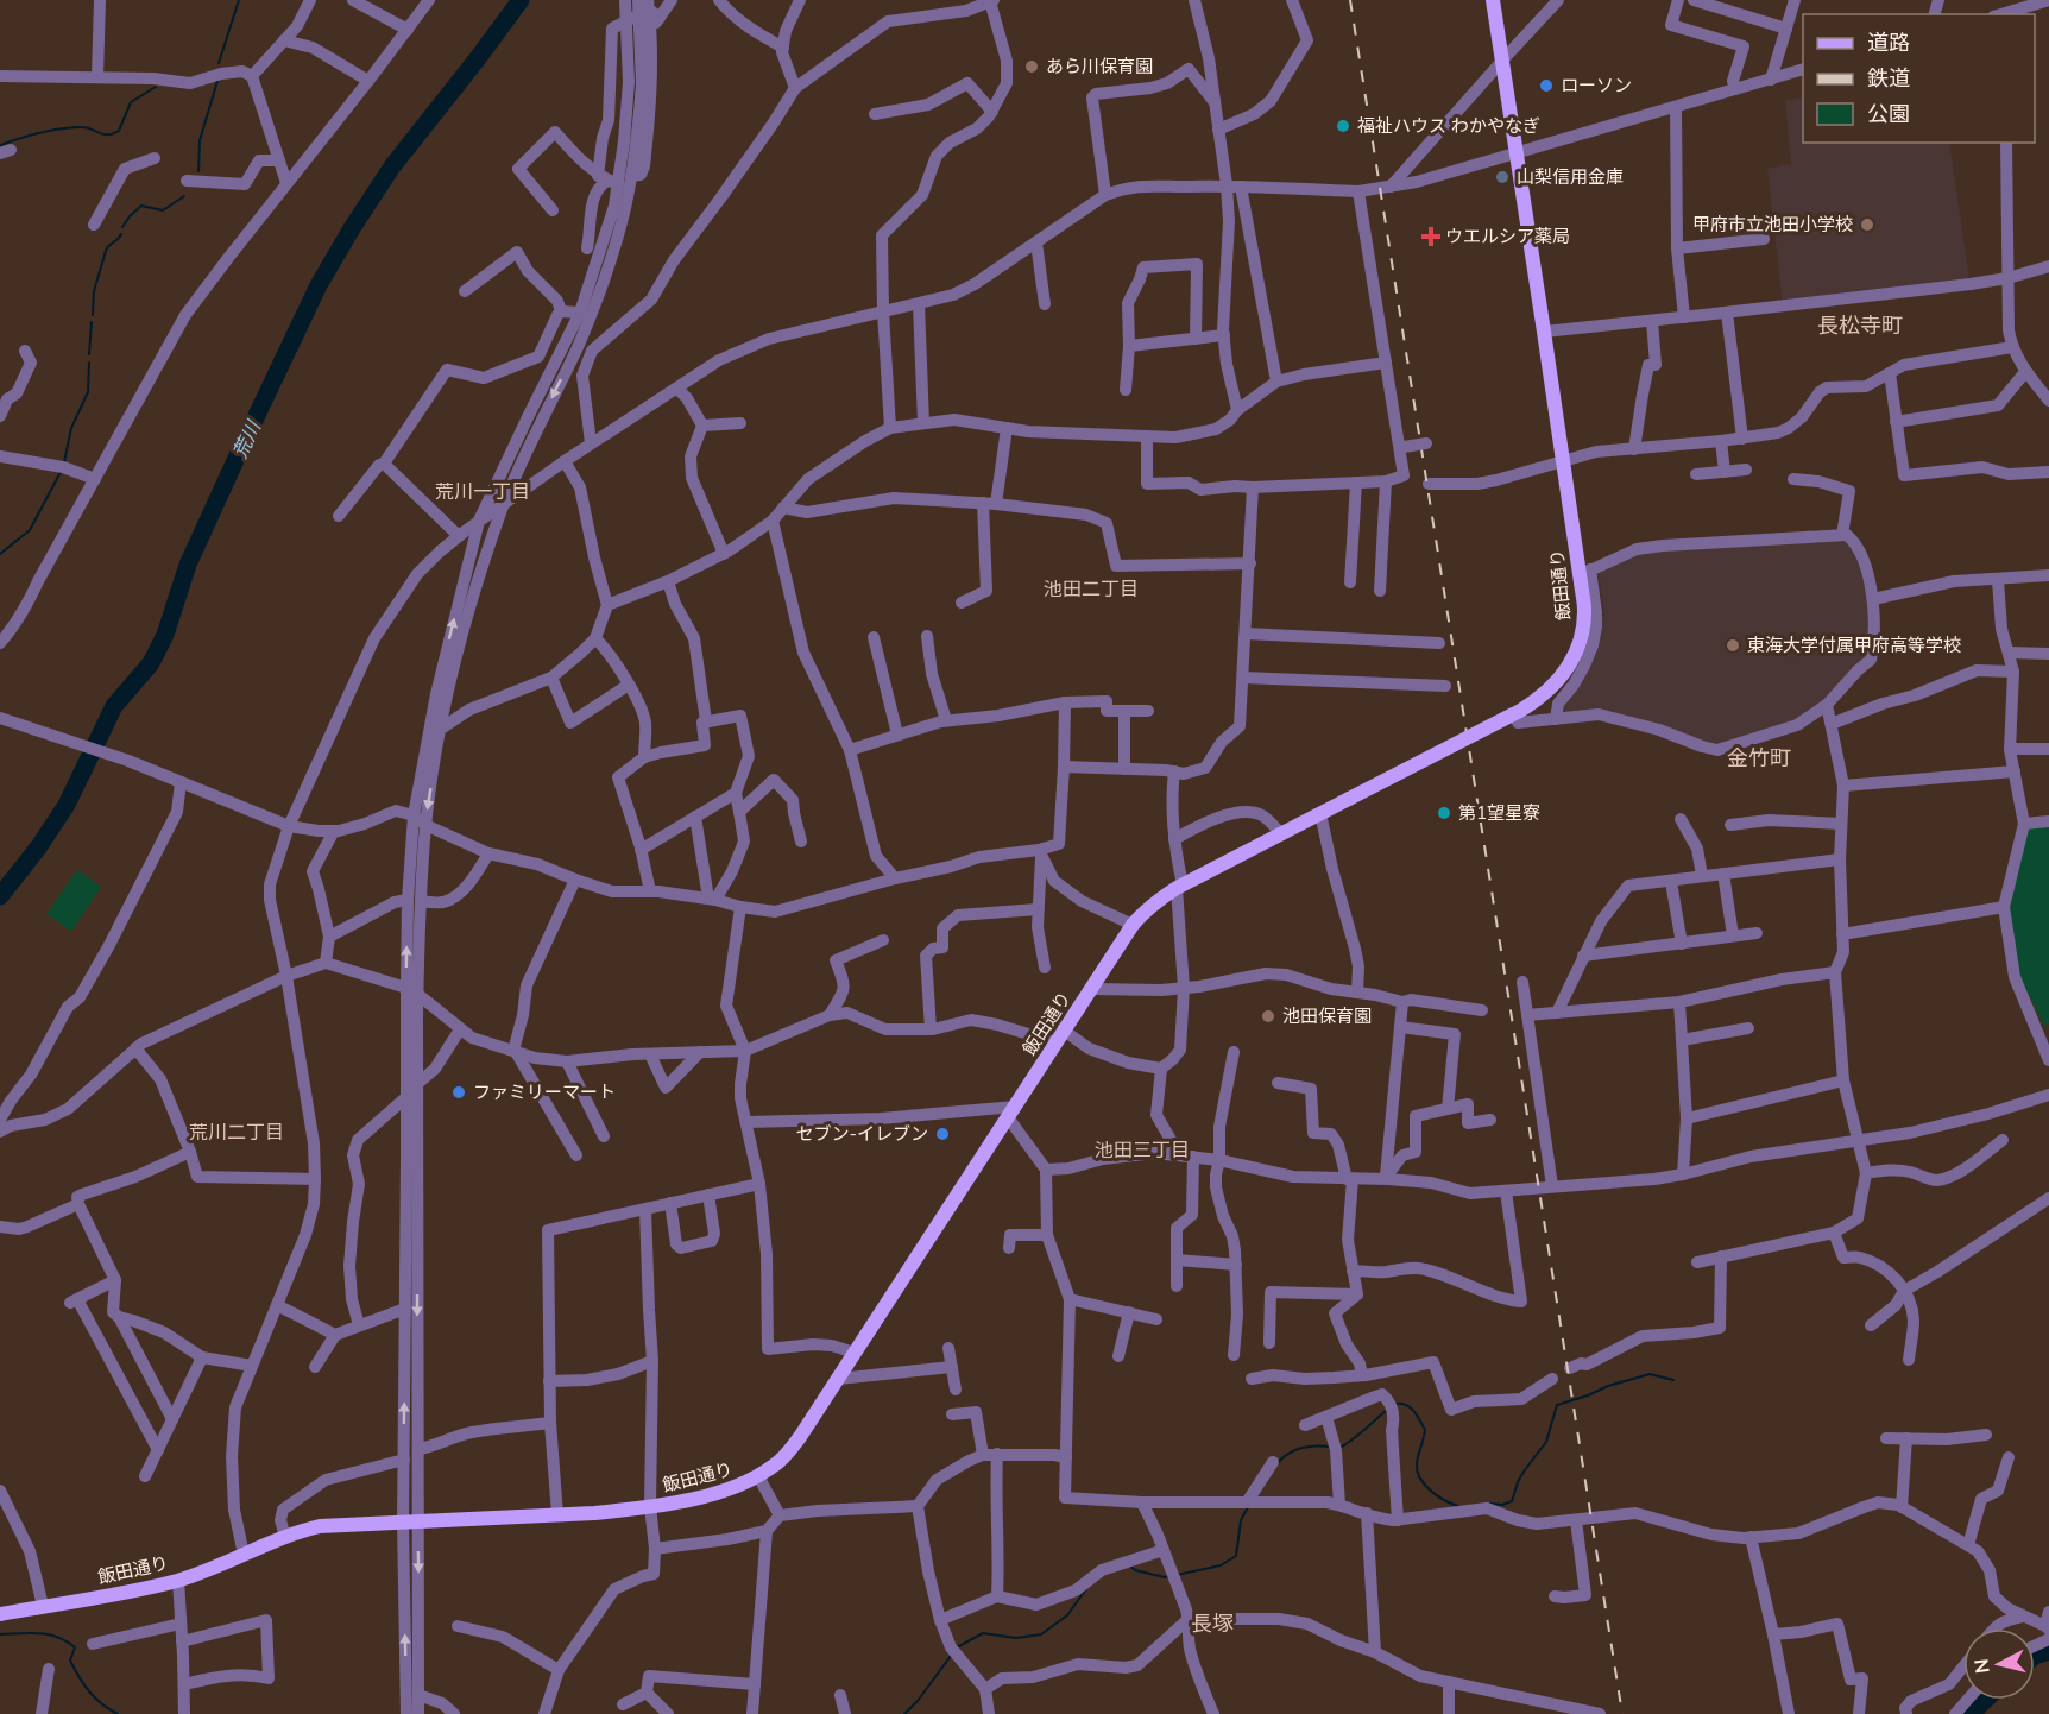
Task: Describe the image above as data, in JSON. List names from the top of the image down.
{
  "streets": {
    "main road": ["飯田通り"]
  },
  "districts": [
    "長松寺町",
    "荒川一丁目",
    "池田二丁目",
    "金竹町",
    "荒川二丁目",
    "池田三丁目",
    "長塚"
  ],
  "water": ["荒川"],
  "places": {
    "other": [
      "あら川保育園",
      "ローソン",
      "福祉ハウス わかやなぎ",
      "山梨信用金庫",
      "甲府市立池田小学校",
      "東海大学付属甲府高等学校",
      "第1望星寮",
      "池田保育園",
      "ファミリーマート",
      "セブン-イレブン"
    ],
    "health": ["ウエルシア薬局"]
  },
  "legend": ["道路", "鉄道", "公園"],
  "north": "left"
}
